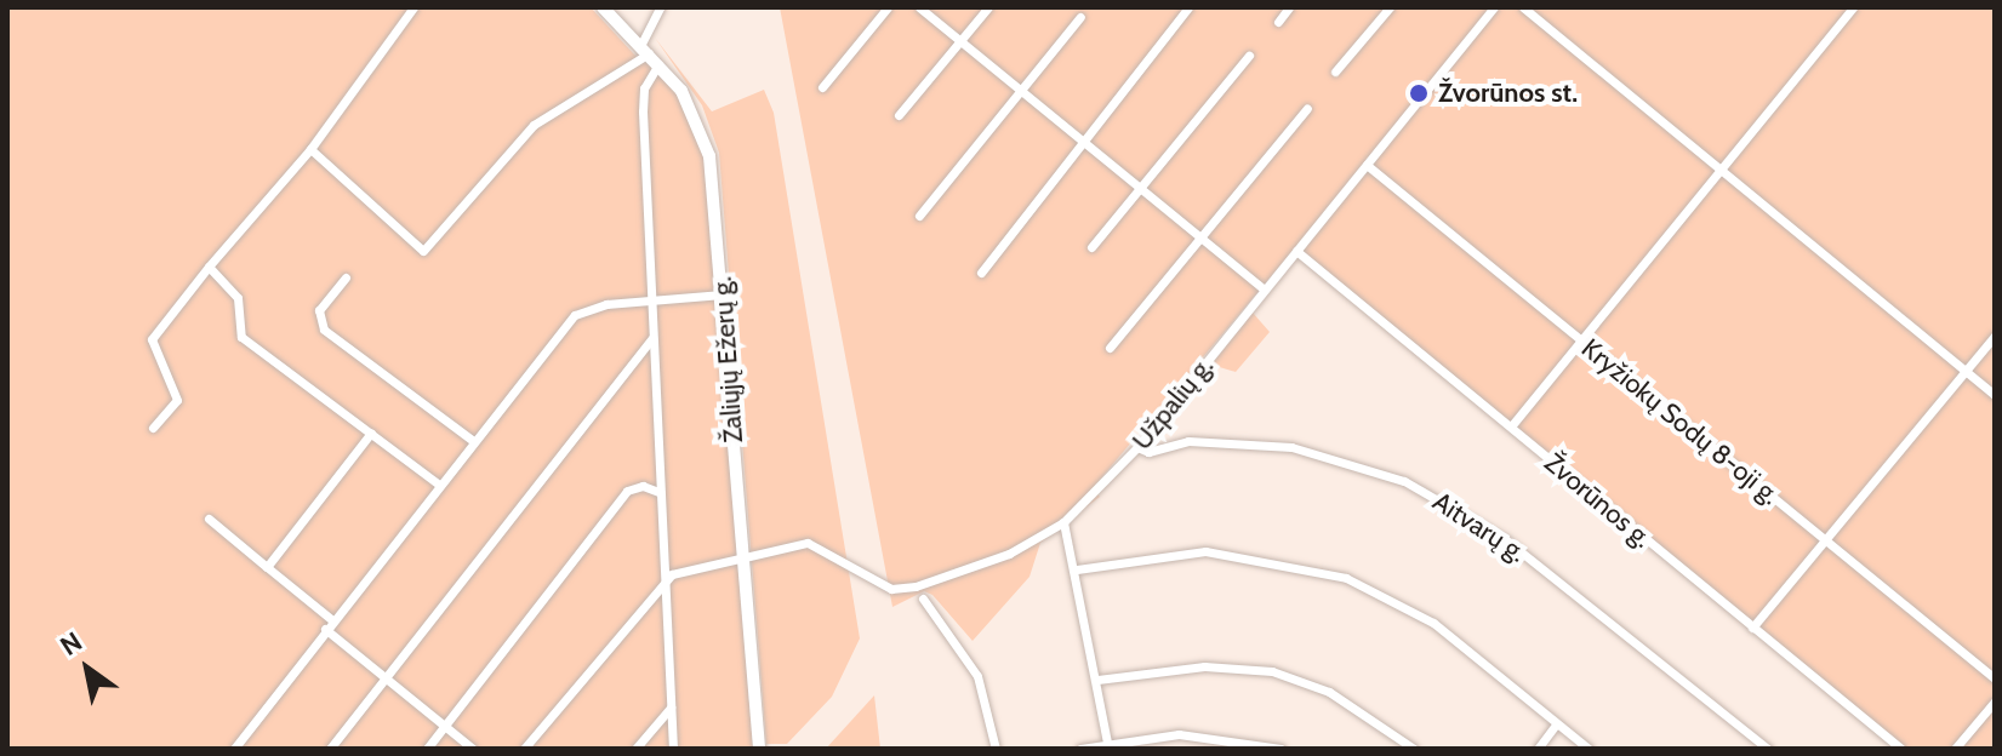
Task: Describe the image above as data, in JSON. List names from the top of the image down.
{
  "streets": {
    "main road": ["Žaliųjų Ežerų g."],
    "street": [
      "Užpalių g.",
      "Kryžiokų Sodų 8-oji g.",
      "Žvorūnos g.",
      "Aitvarų g."
    ]
  },
  "crossings": [
    ["Žaliųjų Ežerų g.", "Užpalių g."],
    ["Užpalių g.", "Kryžiokų Sodų 8-oji g."],
    ["Užpalių g.", "Žvorūnos g."],
    ["Užpalių g.", "Aitvarų g."]
  ],
  "places": ["Žvorūnos st."],
  "north": "top left"
}
